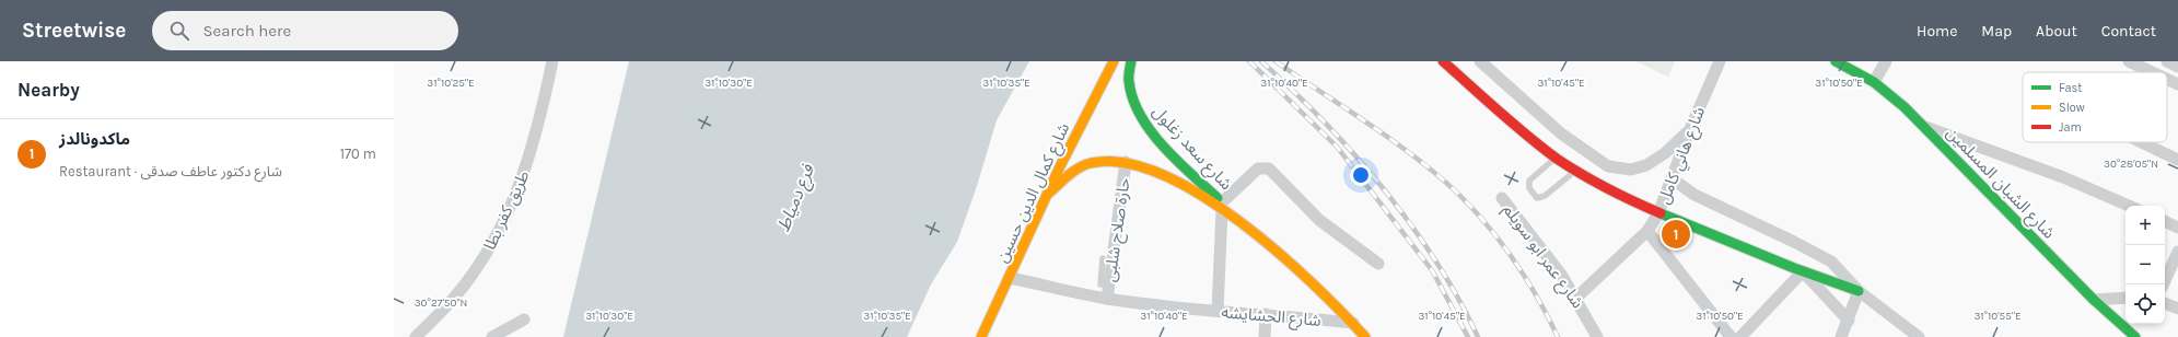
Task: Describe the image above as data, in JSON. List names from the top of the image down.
{
  "streets": {
    "street": [
      "شارع سعد زغلول",
      "شارع هاني كامل",
      "شارع الشبان المسلمين",
      "شارع كمال الدين حسين",
      "طريق كفر بطا",
      "حارة صلاح شلبى",
      "شارع عمر ابو سويلم",
      "شارع الحشايشه"
    ]
  },
  "crossings": [
    ["شارع سعد زغلول", "شارع كمال الدين حسين"],
    ["شارع سعد زغلول", "حارة صلاح شلبى"],
    ["شارع سعد زغلول", "شارع الحشايشه"],
    ["شارع هاني كامل", "شارع عمر ابو سويلم"],
    ["شارع كمال الدين حسين", "شارع الحشايشه"],
    ["حارة صلاح شلبى", "شارع الحشايشه"]
  ],
  "water": ["فرع دمياط"],
  "legend": ["Fast", "Slow", "Jam"],
  "page": {
    "header": "Streetwise",
    "search": "Search here",
    "nav": [
      "Home",
      "Map",
      "About",
      "Contact"
    ],
    "heading": "Nearby",
    "list": [
      {
        "mark": "1",
        "name": "ماكدونالدز",
        "note": "Restaurant · شارع دكتور عاطف صدقى",
        "value": "170 m"
      }
    ],
    "map_buttons": ["+", "−"],
    "pins": "1"
  },
  "coordinates": [
    "31°10'25\"E",
    "31°10'30\"E",
    "31°10'35\"E",
    "31°10'40\"E",
    "31°10'45\"E",
    "31°10'50\"E",
    "30°28'05\"N",
    "30°27'50\"N",
    "31°10'55\"E"
  ]
}
